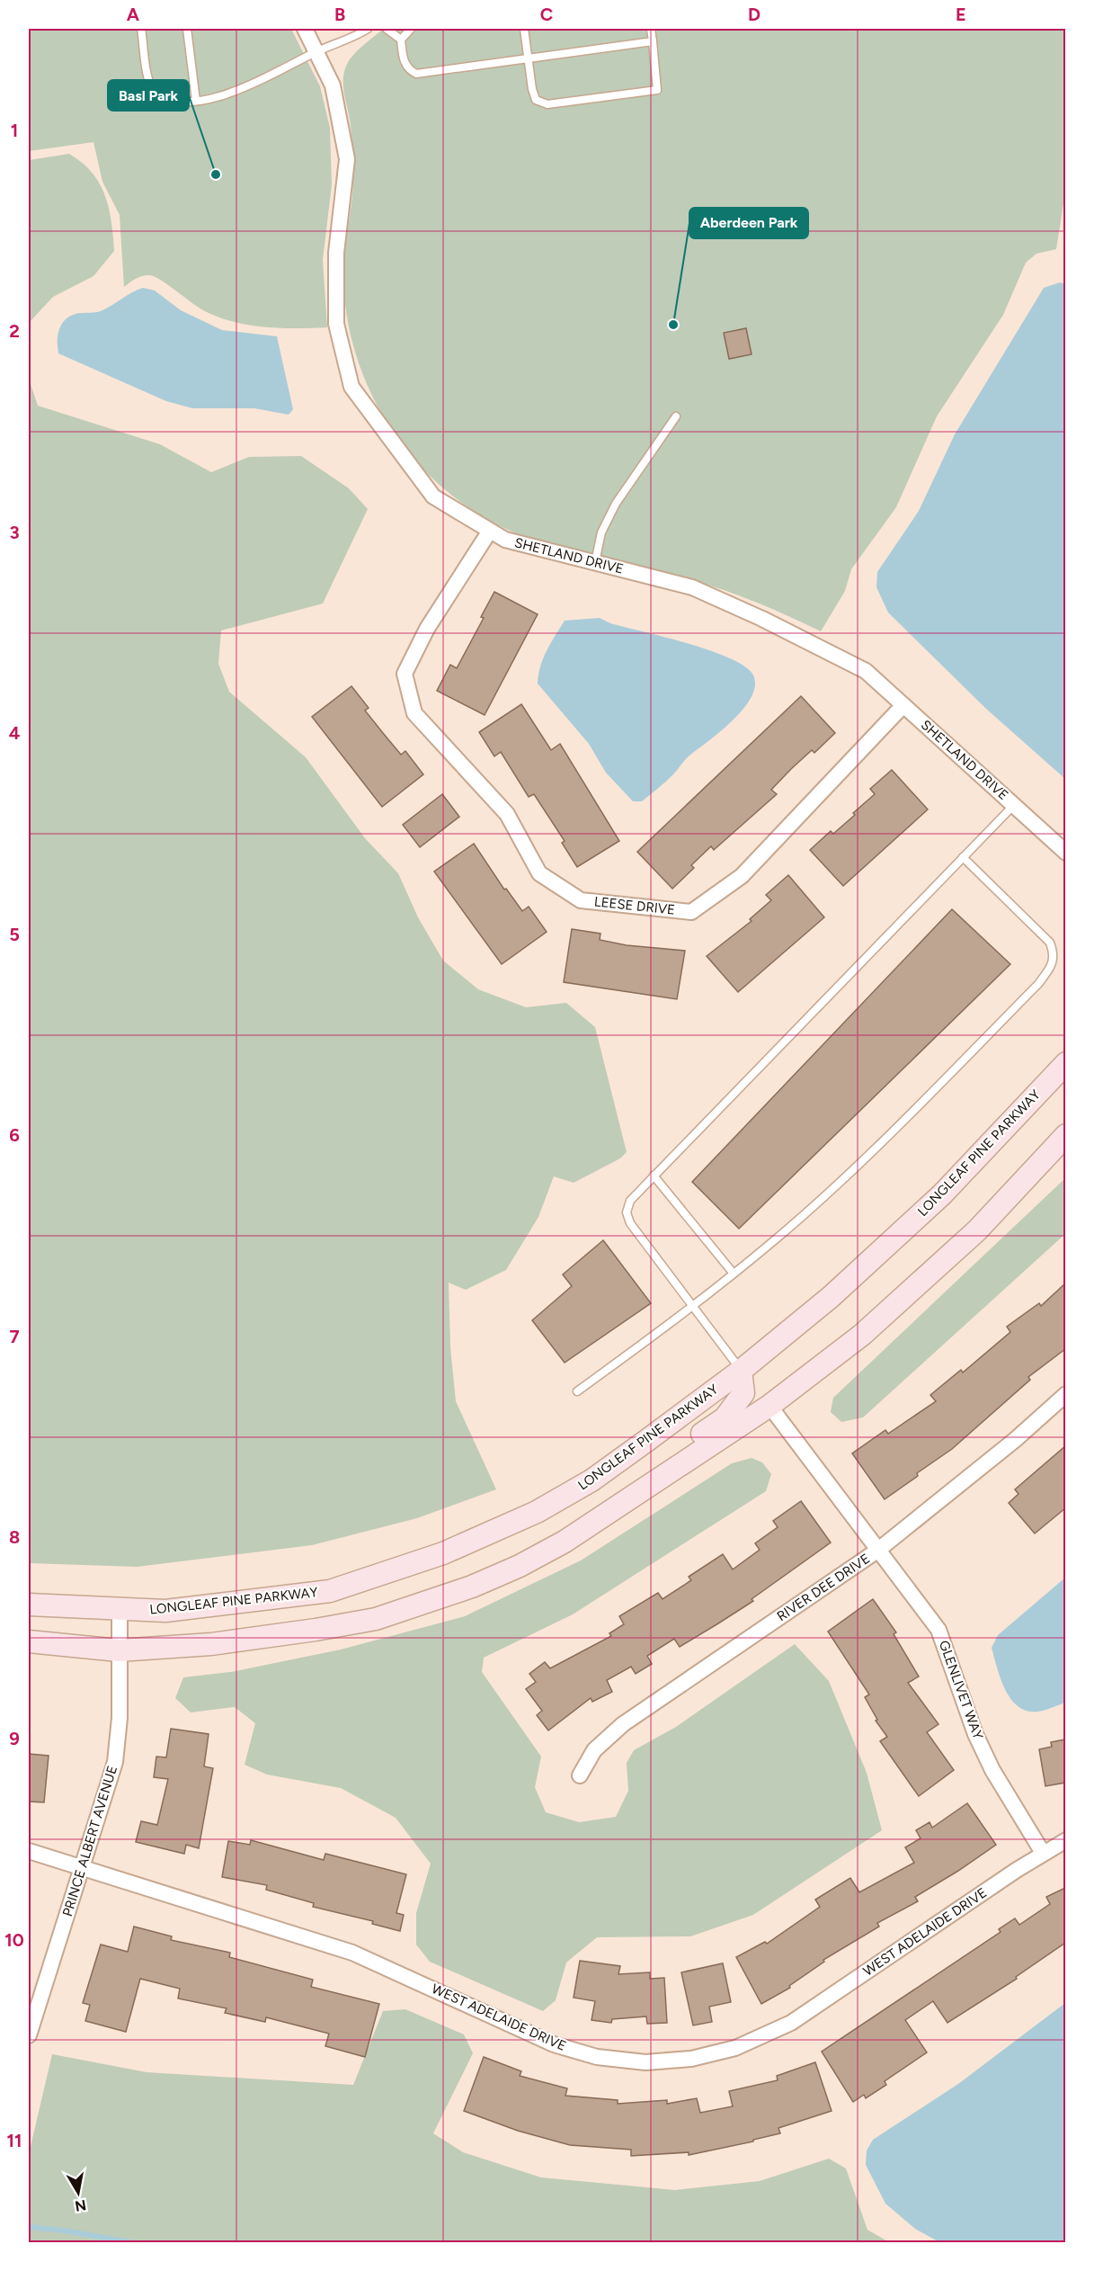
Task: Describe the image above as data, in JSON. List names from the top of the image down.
{
  "streets": {
    "main road": ["LONGLEAF PINE PARKWAY"],
    "street": [
      "SHETLAND DRIVE",
      "LEESE DRIVE",
      "RIVER DEE DRIVE",
      "GLENLIVET WAY",
      "PRINCE ALBERT AVENUE",
      "WEST ADELAIDE DRIVE"
    ]
  },
  "crossings": [
    ["SHETLAND DRIVE", "LEESE DRIVE"],
    ["LONGLEAF PINE PARKWAY", "PRINCE ALBERT AVENUE"],
    ["RIVER DEE DRIVE", "GLENLIVET WAY"],
    ["GLENLIVET WAY", "WEST ADELAIDE DRIVE"],
    ["PRINCE ALBERT AVENUE", "WEST ADELAIDE DRIVE"]
  ],
  "places": ["Basl Park", "Aberdeen Park"],
  "north": "bottom",
  "grid": {
    "columns": [
      "A",
      "B",
      "C",
      "D",
      "E"
    ],
    "rows": [
      "1",
      "2",
      "3",
      "4",
      "5",
      "6",
      "7",
      "8",
      "9",
      "10",
      "11"
    ]
  }
}
